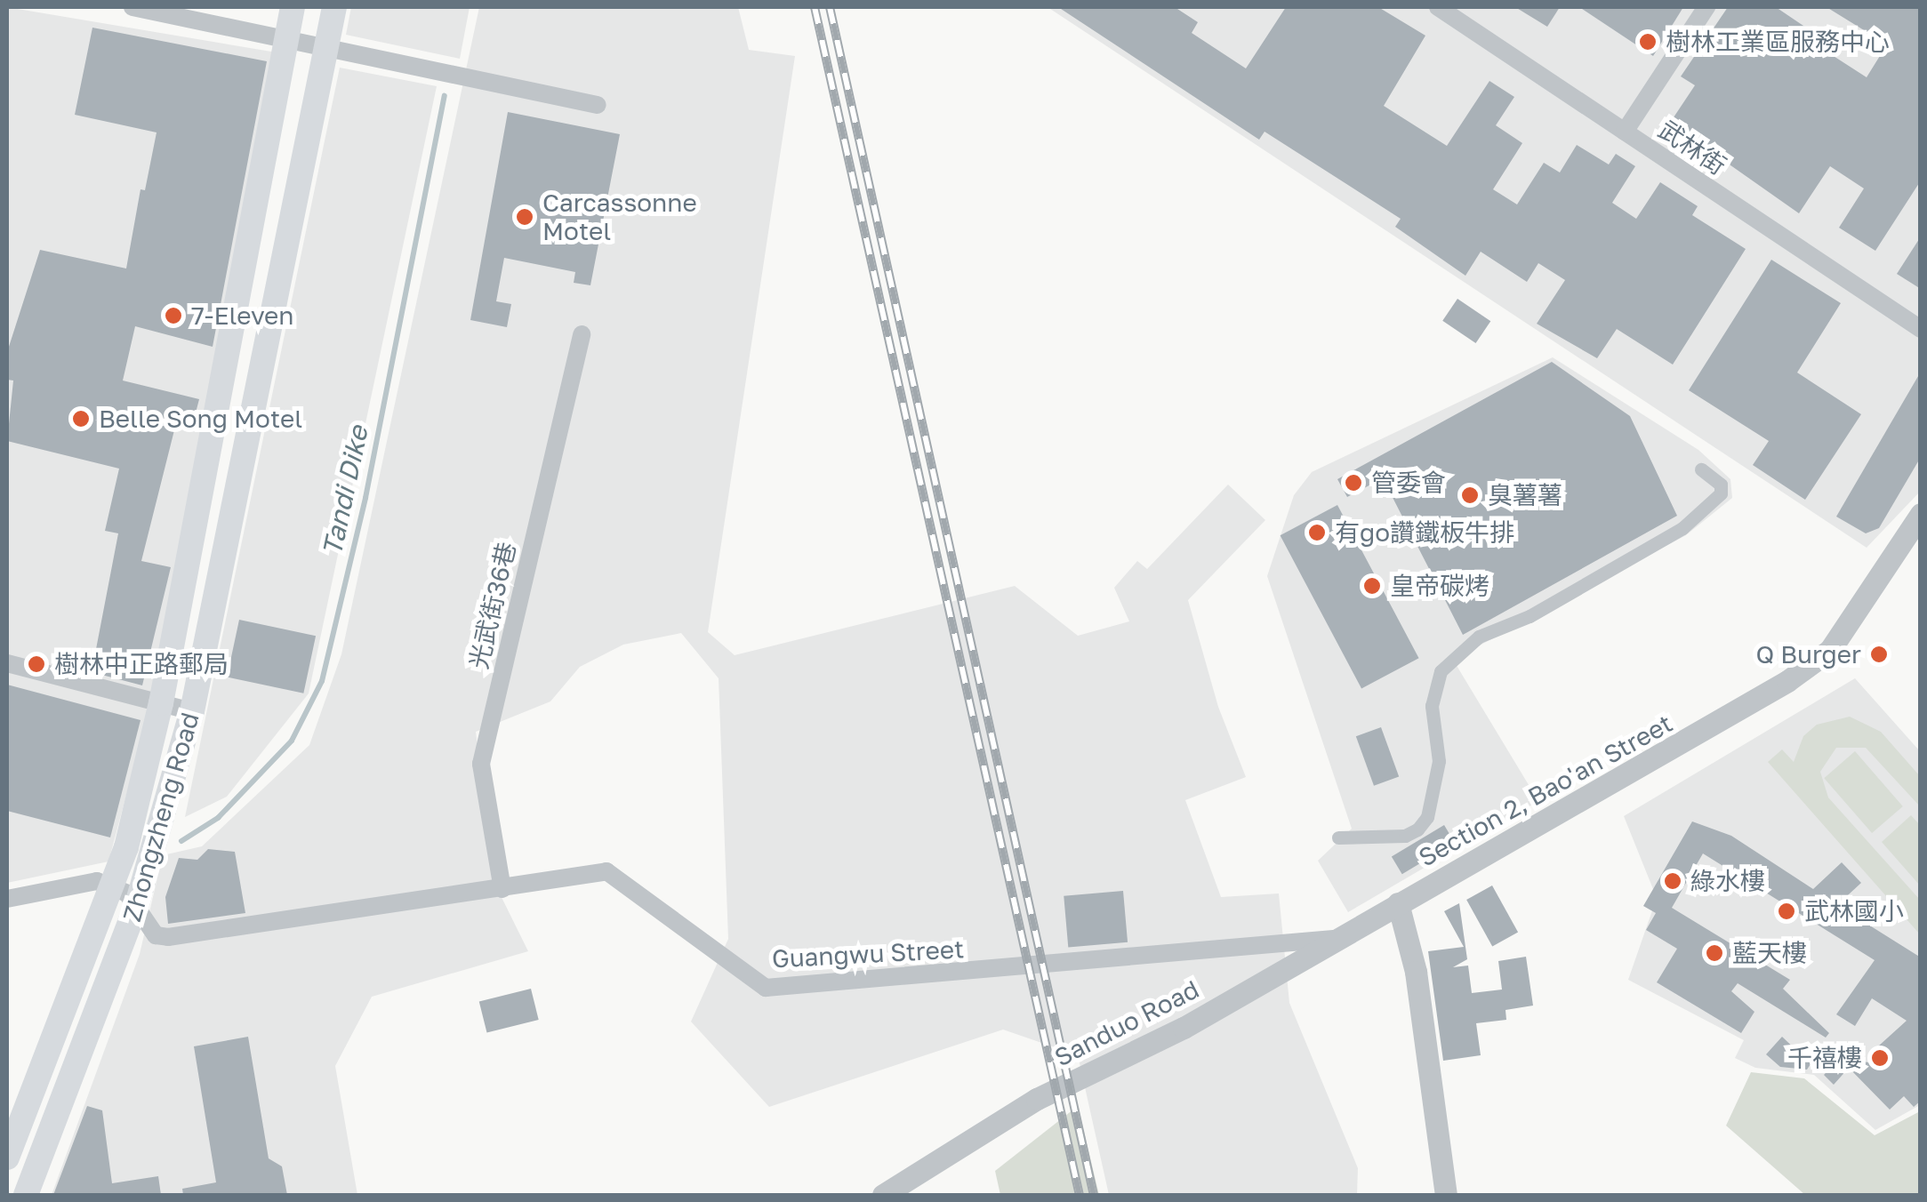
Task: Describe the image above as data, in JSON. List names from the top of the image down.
{
  "streets": {
    "main road": ["Zhongzheng Road"],
    "street": [
      "武林街",
      "光武街36巷",
      "Section 2, Bao'an Street",
      "Guangwu Street",
      "Sanduo Road"
    ]
  },
  "crossings": [
    ["光武街36巷", "Guangwu Street"],
    ["Section 2, Bao'an Street", "Sanduo Road"],
    ["Zhongzheng Road", "Guangwu Street"],
    ["Guangwu Street", "Sanduo Road"]
  ],
  "water": ["Tandi Dike"],
  "places": [
    "樹林工業區服務中心",
    "Carcassonne Motel",
    "7-Eleven",
    "Belle Song Motel",
    "管委會",
    "臭薯薯",
    "有go讚鐵板牛排",
    "皇帝碳烤",
    "Q Burger",
    "樹林中正路郵局",
    "綠水樓",
    "武林國小",
    "藍天樓",
    "千禧樓"
  ]
}
